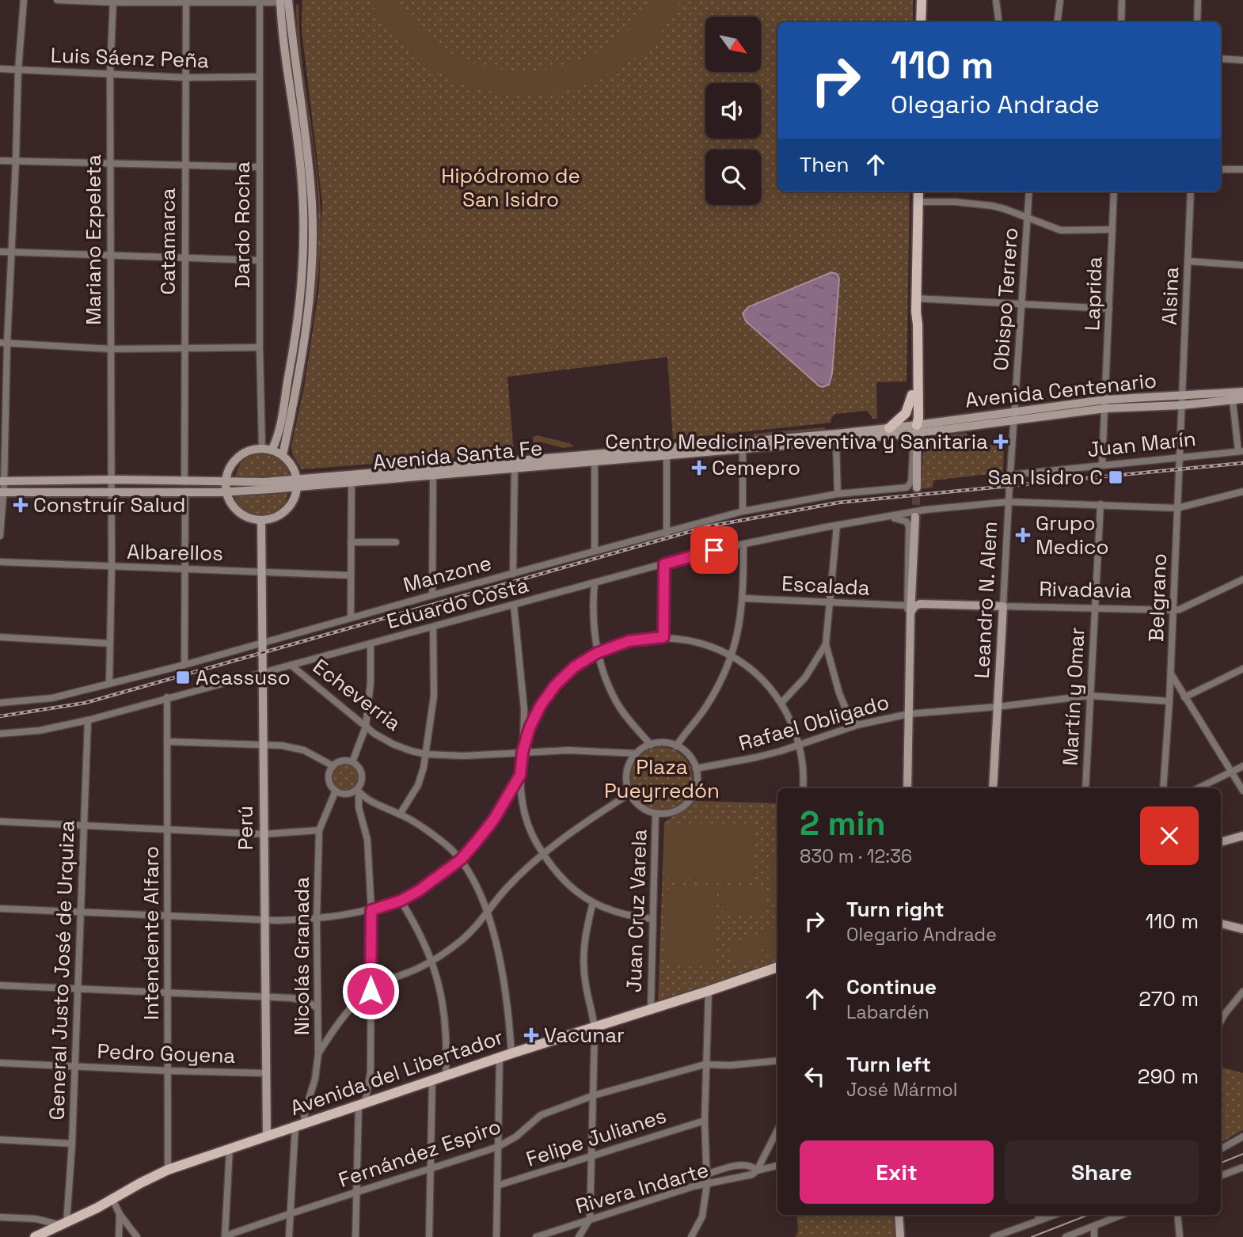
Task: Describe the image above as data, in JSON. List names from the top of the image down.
{
  "streets": {
    "main road": [
      "Avenida Centenario",
      "Avenida Santa Fe",
      "Rivadavia",
      "Leandro N. Alem",
      "Perú",
      "Avenida del Libertador"
    ],
    "street": [
      "Luis Sáenz Peña",
      "Dardo Rocha",
      "Mariano Ezpeleta",
      "Catamarca",
      "Laprida",
      "Alsina",
      "Obispo Terrero",
      "Juan Marín",
      "Albarellos",
      "Manzone",
      "Escalada",
      "Belgrano",
      "Eduardo Costa",
      "Echeverria",
      "Martín y Omar",
      "Rafael Obligado",
      "Juan Cruz Varela",
      "Intendente Alfaro",
      "Nicolás Granada",
      "General Justo José de Urquiza",
      "Pedro Goyena",
      "Felipe Julianes",
      "Fernández Espiro",
      "Rivera Indarte"
    ]
  },
  "crossings": [
    ["Luis Sáenz Peña", "Dardo Rocha"],
    ["Luis Sáenz Peña", "Mariano Ezpeleta"],
    ["Luis Sáenz Peña", "Catamarca"],
    ["Mariano Ezpeleta", "Avenida Santa Fe"],
    ["Catamarca", "Avenida Santa Fe"],
    ["Laprida", "Avenida Centenario"],
    ["Alsina", "Avenida Centenario"],
    ["Alsina", "Belgrano"],
    ["Obispo Terrero", "Avenida Centenario"],
    ["Obispo Terrero", "Leandro N. Alem"],
    ["Avenida Centenario", "Avenida Santa Fe"],
    ["Avenida Centenario", "Manzone"],
    ["Avenida Centenario", "Belgrano"],
    ["Avenida Centenario", "Leandro N. Alem"],
    ["Juan Marín", "Belgrano"],
    ["Juan Marín", "Leandro N. Alem"],
    ["Avenida Santa Fe", "Manzone"],
    ["Albarellos", "Perú"],
    ["Manzone", "Perú"],
    ["Rivadavia", "Belgrano"],
    ["Rivadavia", "Leandro N. Alem"],
    ["Rivadavia", "Martín y Omar"],
    ["Belgrano", "Eduardo Costa"],
    ["Leandro N. Alem", "Eduardo Costa"],
    ["Eduardo Costa", "Echeverria"],
    ["Eduardo Costa", "Martín y Omar"],
    ["Eduardo Costa", "Perú"],
    ["Eduardo Costa", "Intendente Alfaro"],
    ["Eduardo Costa", "General Justo José de Urquiza"],
    ["Echeverria", "Rafael Obligado"],
    ["Echeverria", "Juan Cruz Varela"],
    ["Rafael Obligado", "Juan Cruz Varela"],
    ["Perú", "Pedro Goyena"],
    ["Perú", "Avenida del Libertador"],
    ["Juan Cruz Varela", "Avenida del Libertador"],
    ["Intendente Alfaro", "Pedro Goyena"],
    ["Intendente Alfaro", "Avenida del Libertador"],
    ["Nicolás Granada", "Avenida del Libertador"],
    ["Nicolás Granada", "Fernández Espiro"],
    ["General Justo José de Urquiza", "Pedro Goyena"],
    ["General Justo José de Urquiza", "Avenida del Libertador"]
  ],
  "parks": ["Hipódromo de San Isidro", "Plaza Pueyrredón"],
  "places": {
    "health": [
      "Centro Medicina Preventiva y Sanitaria",
      "Cemepro",
      "Construír Salud",
      "Grupo Medico",
      "Vacunar"
    ],
    "transit": ["San Isidro C", "Acassuso"]
  },
  "north": "bottom right",
  "page": {
    "turn": ["110 m", "Olegario Andrade"],
    "then": "Then",
    "heading": ["2 min", "830 m · 12:36"],
    "list": [
      {
        "name": "Turn right",
        "note": "Olegario Andrade",
        "value": "110 m"
      },
      {
        "name": "Continue",
        "note": "Labardén",
        "value": "270 m"
      },
      {
        "name": "Turn left",
        "note": "José Mármol",
        "value": "290 m"
      }
    ],
    "buttons": ["Exit", "Share"]
  }
}
